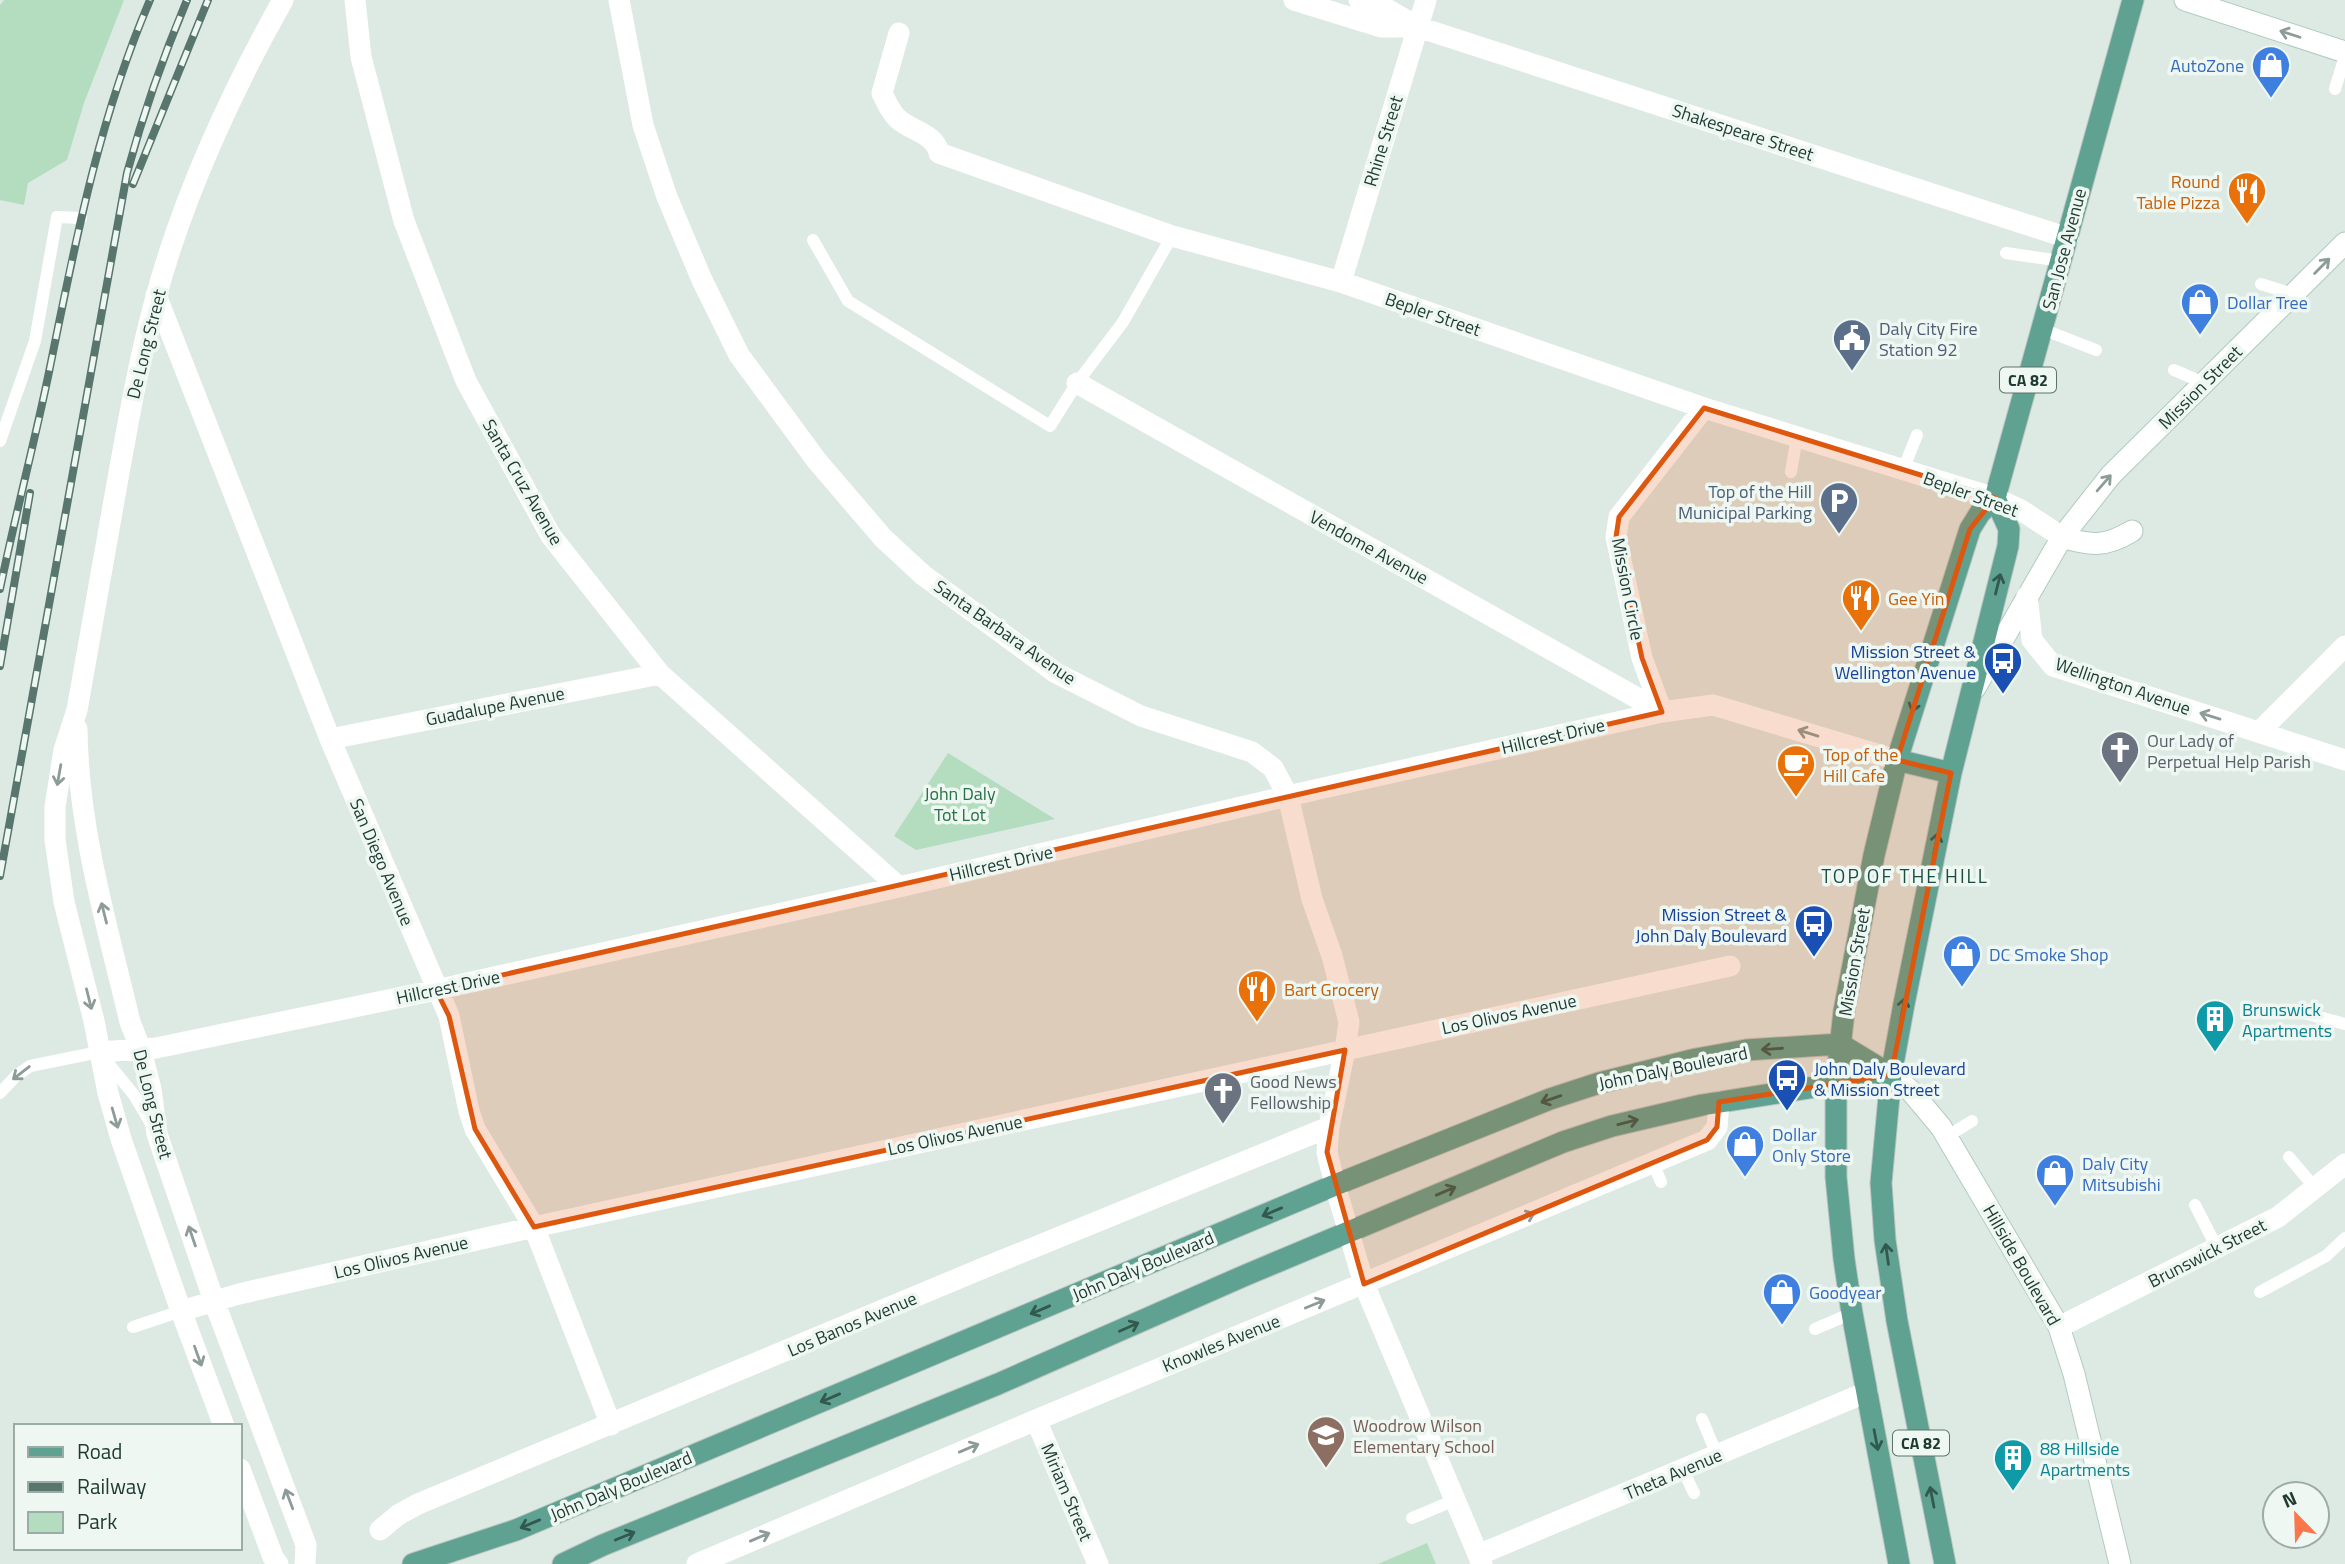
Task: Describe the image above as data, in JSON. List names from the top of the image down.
{
  "streets": {
    "main road": [
      "San Jose Avenue",
      "CA 82",
      "Mission Street",
      "John Daly Boulevard"
    ],
    "street": [
      "Shakespeare Street",
      "Rhine Street",
      "Bepler Street",
      "De Long Street",
      "Santa Cruz Avenue",
      "Vendome Avenue",
      "Mission Circle",
      "Santa Barbara Avenue",
      "Wellington Avenue",
      "Guadalupe Avenue",
      "Hillcrest Drive",
      "San Diego Avenue",
      "Los Olivos Avenue",
      "Brunswick Street",
      "Hillside Boulevard",
      "Los Banos Avenue",
      "Knowles Avenue",
      "Theta Avenue",
      "Miriam Street"
    ]
  },
  "crossings": [
    ["Shakespeare Street", "Rhine Street"],
    ["Shakespeare Street", "San Jose Avenue"],
    ["Rhine Street", "Bepler Street"],
    ["San Jose Avenue", "Bepler Street"],
    ["San Jose Avenue", "CA 82"],
    ["San Jose Avenue", "Mission Street"],
    ["Bepler Street", "CA 82"],
    ["Bepler Street", "Mission Street"],
    ["Bepler Street", "Mission Circle"],
    ["De Long Street", "Hillcrest Drive"],
    ["De Long Street", "San Diego Avenue"],
    ["De Long Street", "Los Olivos Avenue"],
    ["CA 82", "Mission Street"],
    ["CA 82", "Hillside Boulevard"],
    ["Mission Street", "Wellington Avenue"],
    ["Mission Street", "Hillcrest Drive"],
    ["Mission Street", "John Daly Boulevard"],
    ["Mission Street", "Theta Avenue"],
    ["Santa Cruz Avenue", "Guadalupe Avenue"],
    ["Santa Cruz Avenue", "Hillcrest Drive"],
    ["Vendome Avenue", "Mission Circle"],
    ["Vendome Avenue", "Hillcrest Drive"],
    ["Mission Circle", "Hillcrest Drive"],
    ["Santa Barbara Avenue", "Hillcrest Drive"],
    ["Santa Barbara Avenue", "Los Olivos Avenue"],
    ["Santa Barbara Avenue", "John Daly Boulevard"],
    ["Santa Barbara Avenue", "Los Banos Avenue"],
    ["Santa Barbara Avenue", "Knowles Avenue"],
    ["Santa Barbara Avenue", "Theta Avenue"],
    ["Guadalupe Avenue", "San Diego Avenue"],
    ["Hillcrest Drive", "San Diego Avenue"],
    ["San Diego Avenue", "Los Olivos Avenue"],
    ["San Diego Avenue", "Los Banos Avenue"],
    ["Brunswick Street", "Hillside Boulevard"],
    ["Knowles Avenue", "Miriam Street"]
  ],
  "one_way": ["Wellington Avenue", "Knowles Avenue"],
  "districts": ["TOP OF THE HILL"],
  "parks": ["John Daly Tot Lot"],
  "places": {
    "shop": [
      "AutoZone",
      "Dollar Tree",
      "DC Smoke Shop",
      "Dollar Only Store",
      "Daly City Mitsubishi",
      "Goodyear"
    ],
    "restaurant": ["Round Table Pizza", "Gee Yin", "Bart Grocery"],
    "public building": ["Daly City Fire Station 92"],
    "parking": ["Top of the Hill Municipal Parking"],
    "bus stop": ["Mission Street & Wellington Avenue", "Mission Street & John Daly Boulevard", "John Daly Boulevard & Mission Street"],
    "church": ["Our Lady of Perpetual Help Parish", "Good News Fellowship"],
    "cafe": ["Top of the Hill Cafe"],
    "building": ["Brunswick Apartments", "88 Hillside Apartments"],
    "school or university": ["Woodrow Wilson Elementary School"]
  },
  "legend": ["Road", "Railway", "Park"],
  "north": "top left"
}
